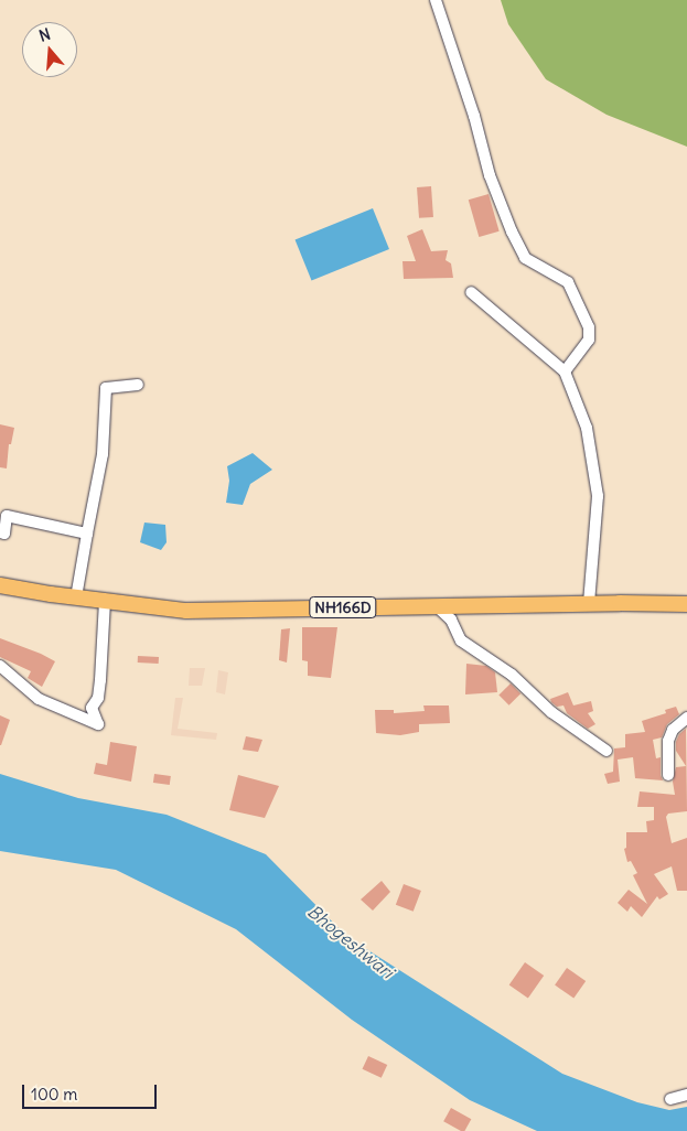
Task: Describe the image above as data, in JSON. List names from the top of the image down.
{
  "streets": {
    "highway": ["NH166D"]
  },
  "water": ["Bhogeshwari"],
  "scale_bar": "100 m",
  "north": "top"
}
